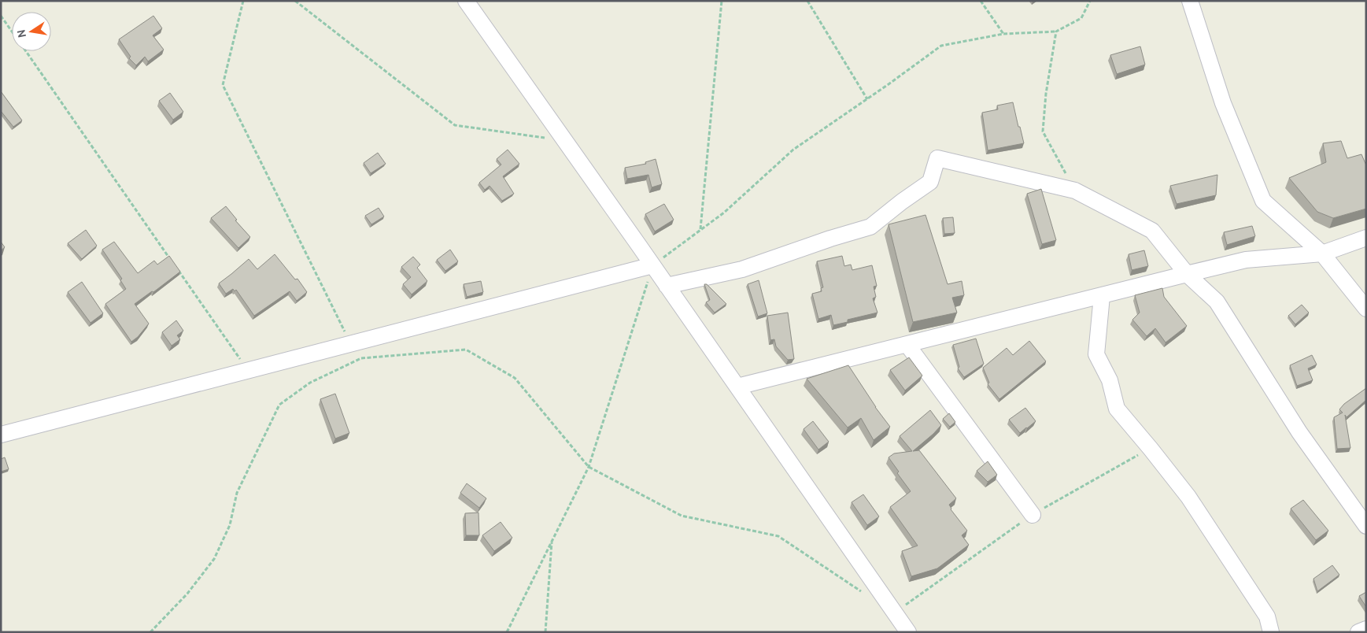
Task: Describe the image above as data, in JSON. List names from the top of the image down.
{
  "north": "left"
}
